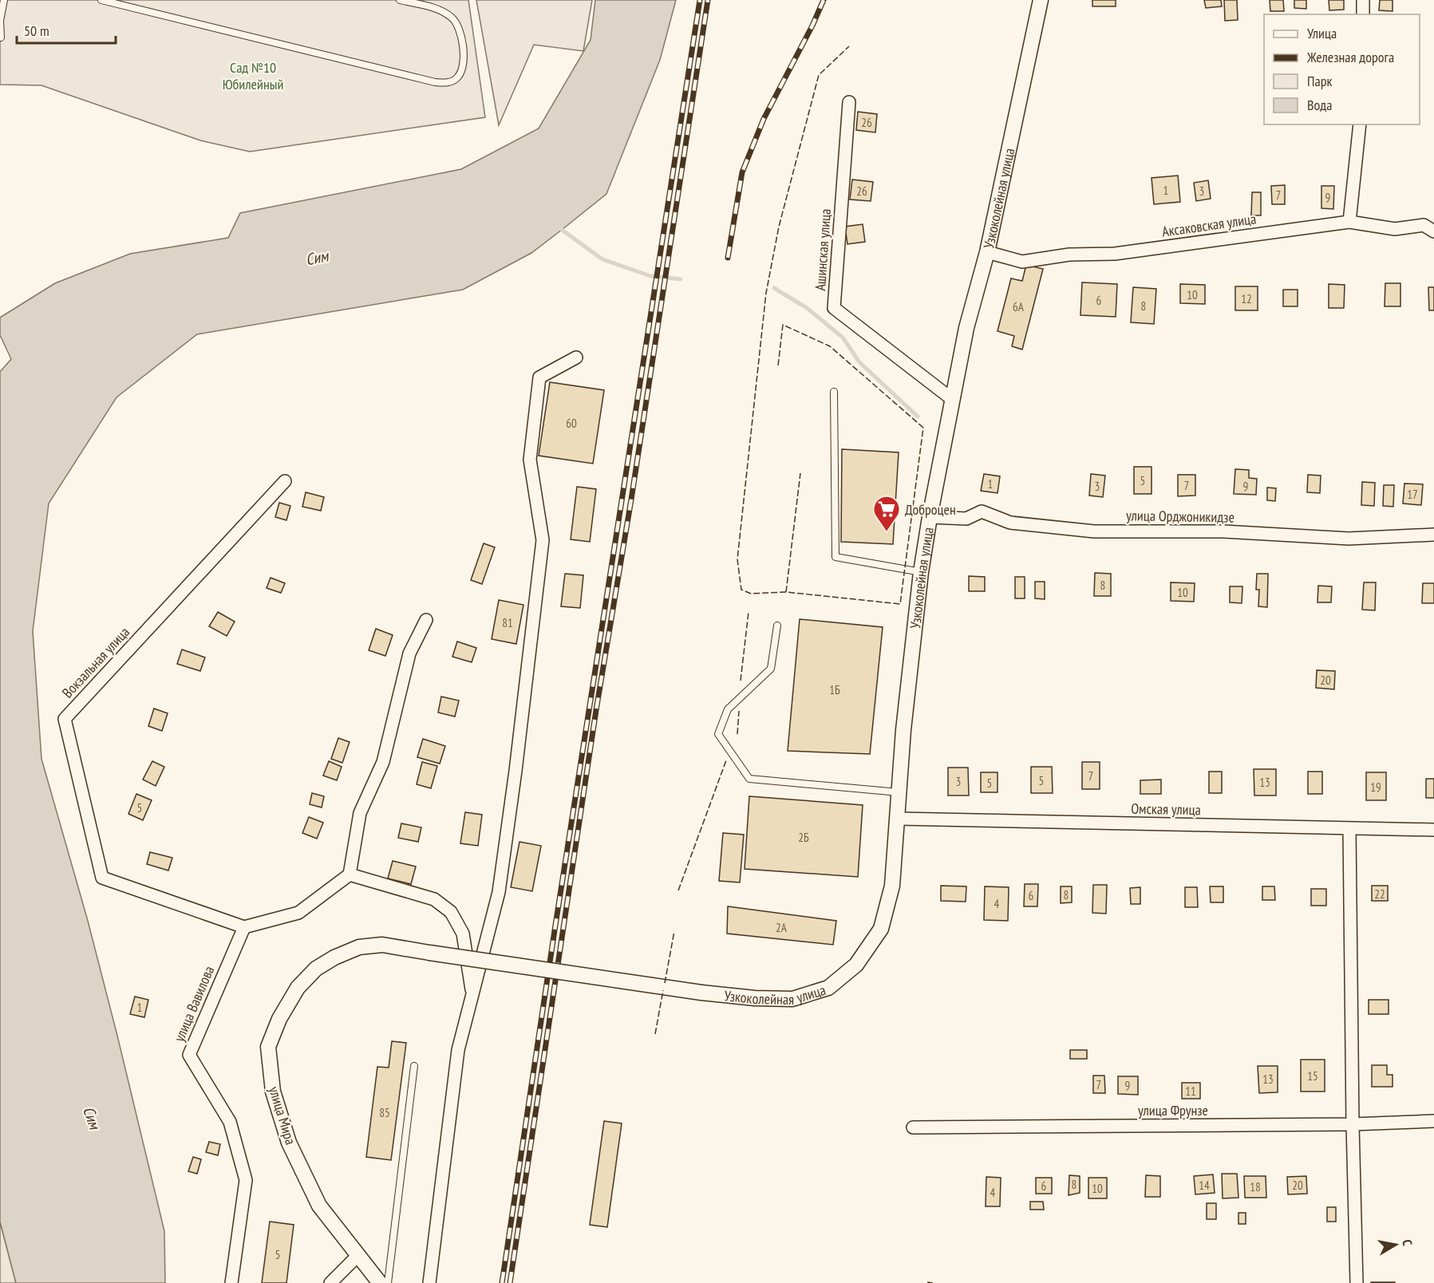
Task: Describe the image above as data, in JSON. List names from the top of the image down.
{
  "streets": {
    "street": [
      "Узкоколейная улица",
      "Аксаковская улица",
      "Ашинская улица",
      "улица Орджоникидзе",
      "Вокзальная улица",
      "Омская улица",
      "улица Вавилова",
      "улица Фрунзе",
      "улица Мира"
    ]
  },
  "crossings": [
    ["Узкоколейная улица", "Аксаковская улица"],
    ["Узкоколейная улица", "Ашинская улица"],
    ["Узкоколейная улица", "улица Орджоникидзе"],
    ["Узкоколейная улица", "Омская улица"],
    ["Узкоколейная улица", "улица Мира"],
    ["Вокзальная улица", "улица Вавилова"]
  ],
  "water": ["Сим"],
  "parks": ["Сад №10 Юбилейный"],
  "places": {
    "supermarket": ["Доброцен"]
  },
  "house_numbers": [
    "26",
    "1",
    "26",
    "3",
    "7",
    "9",
    "10",
    "12",
    "6",
    "8",
    "6А",
    "60",
    "5",
    "1",
    "7",
    "3",
    "9",
    "17",
    "8",
    "10",
    "81",
    "20",
    "1Б",
    "7",
    "5",
    "3",
    "13",
    "5",
    "19",
    "5",
    "2Б",
    "22",
    "8",
    "6",
    "4",
    "2А",
    "1",
    "15",
    "13",
    "7",
    "9",
    "11",
    "85",
    "8",
    "14",
    "20",
    "6",
    "18",
    "10",
    "4",
    "5"
  ],
  "legend": [
    "Улица",
    "Железная дорога",
    "Парк",
    "Вода"
  ],
  "scale_bar": "50 m",
  "north": "right"
}
